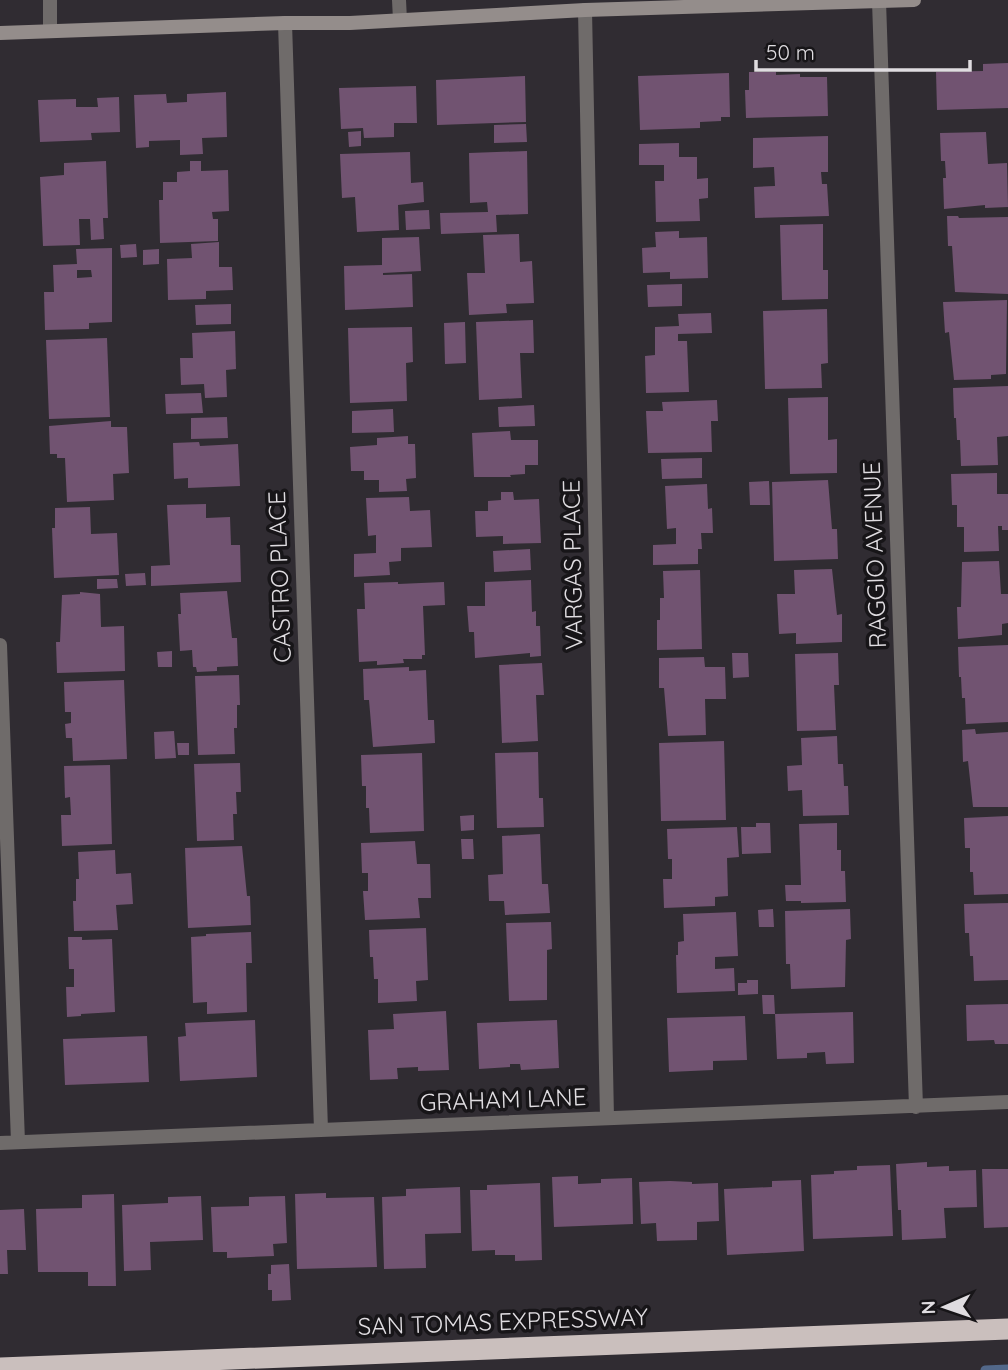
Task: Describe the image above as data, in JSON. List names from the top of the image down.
{
  "streets": {
    "highway": ["SAN TOMAS EXPRESSWAY"],
    "street": [
      "RAGGIO AVENUE",
      "VARGAS PLACE",
      "CASTRO PLACE",
      "GRAHAM LANE"
    ]
  },
  "crossings": [
    ["RAGGIO AVENUE", "GRAHAM LANE"],
    ["VARGAS PLACE", "GRAHAM LANE"],
    ["CASTRO PLACE", "GRAHAM LANE"]
  ],
  "scale_bar": "50 m",
  "north": "left"
}
